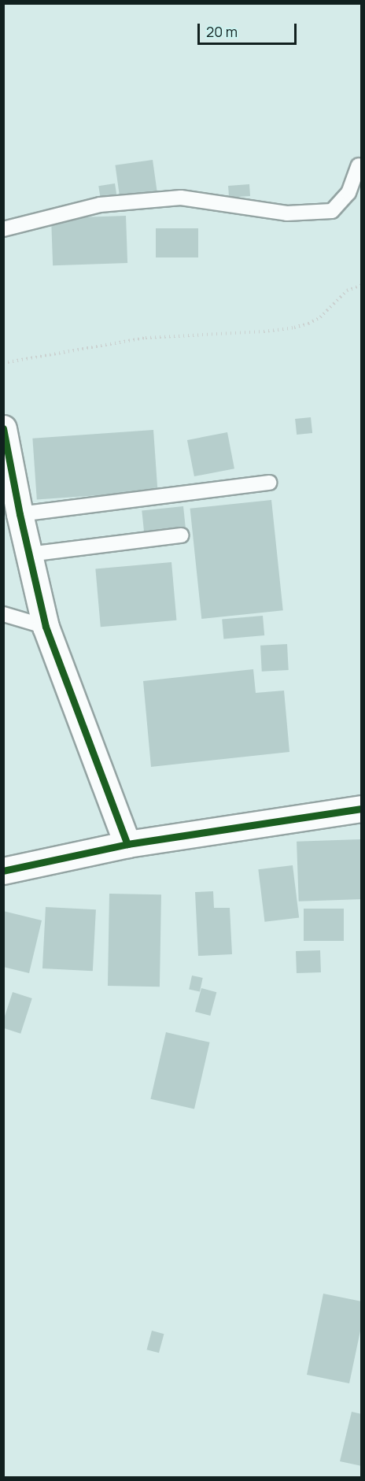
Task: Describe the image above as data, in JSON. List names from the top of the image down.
{
  "scale_bar": "20 m"
}
